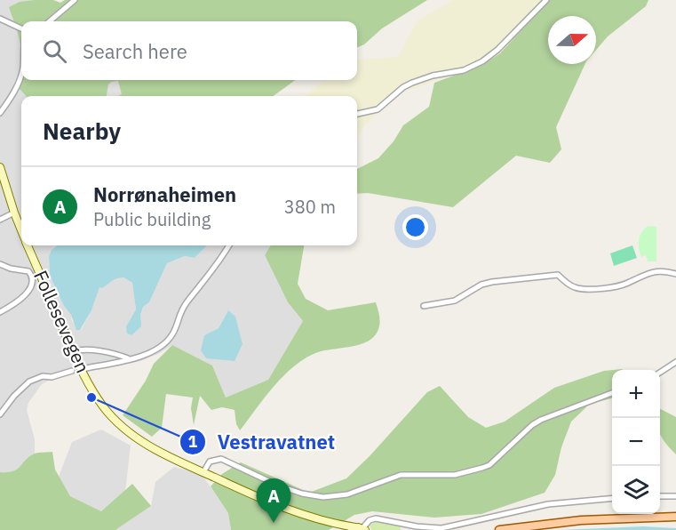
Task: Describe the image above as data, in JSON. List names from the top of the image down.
{
  "streets": {
    "main road": ["Follesevegen"]
  },
  "places": ["Vestravatnet"],
  "north": "right",
  "page": {
    "search": "Search here",
    "heading": "Nearby",
    "list": [
      {
        "mark": "A",
        "name": "Norrønaheimen",
        "note": "Public building",
        "value": "380 m"
      }
    ],
    "map_buttons": ["+", "−"],
    "pins": "A"
  }
}
